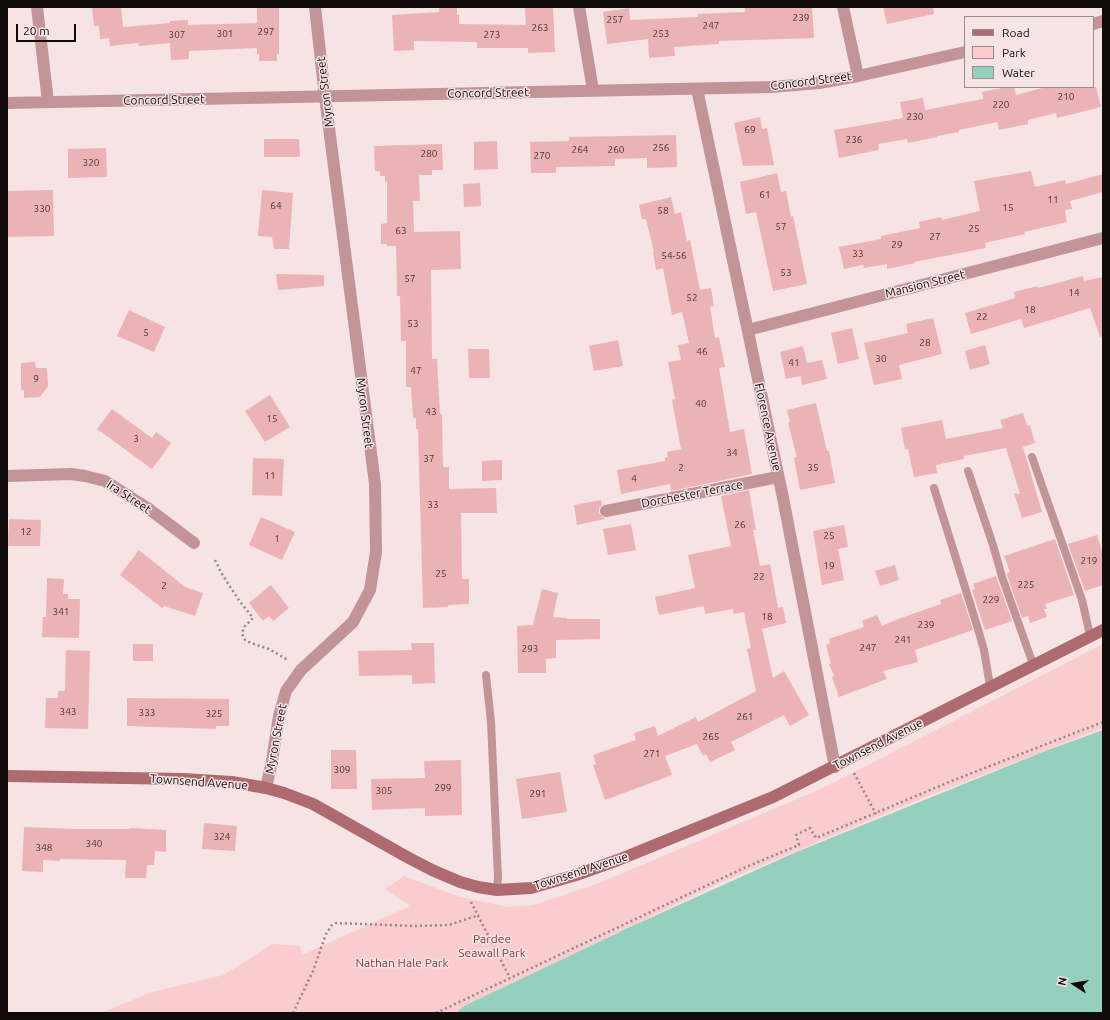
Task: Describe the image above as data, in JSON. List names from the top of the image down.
{
  "streets": {
    "main road": ["Townsend Avenue"],
    "street": [
      "Concord Street",
      "Myron Street",
      "Mansion Street",
      "Florence Avenue",
      "Dorchester Terrace",
      "Ira Street"
    ]
  },
  "crossings": [
    ["Concord Street", "Myron Street"],
    ["Concord Street", "Florence Avenue"],
    ["Myron Street", "Townsend Avenue"],
    ["Mansion Street", "Florence Avenue"],
    ["Florence Avenue", "Dorchester Terrace"],
    ["Florence Avenue", "Townsend Avenue"]
  ],
  "parks": ["Pardee Seawall Park", "Nathan Hale Park"],
  "house_numbers": [
    "239",
    "257",
    "247",
    "263",
    "297",
    "301",
    "253",
    "307",
    "273",
    "210",
    "220",
    "230",
    "69",
    "236",
    "256",
    "264",
    "260",
    "280",
    "270",
    "320",
    "61",
    "11",
    "64",
    "15",
    "330",
    "58",
    "57",
    "25",
    "63",
    "27",
    "29",
    "33",
    "54-56",
    "53",
    "57",
    "14",
    "52",
    "18",
    "22",
    "53",
    "5",
    "28",
    "46",
    "30",
    "41",
    "47",
    "9",
    "40",
    "43",
    "15",
    "3",
    "34",
    "37",
    "2",
    "35",
    "11",
    "4",
    "33",
    "26",
    "12",
    "25",
    "1",
    "219",
    "19",
    "25",
    "22",
    "225",
    "2",
    "229",
    "341",
    "18",
    "239",
    "241",
    "247",
    "293",
    "343",
    "333",
    "325",
    "261",
    "265",
    "271",
    "309",
    "299",
    "305",
    "291",
    "324",
    "340",
    "348"
  ],
  "legend": ["Road", "Park", "Water"],
  "scale_bar": "20 m",
  "north": "left"
}
